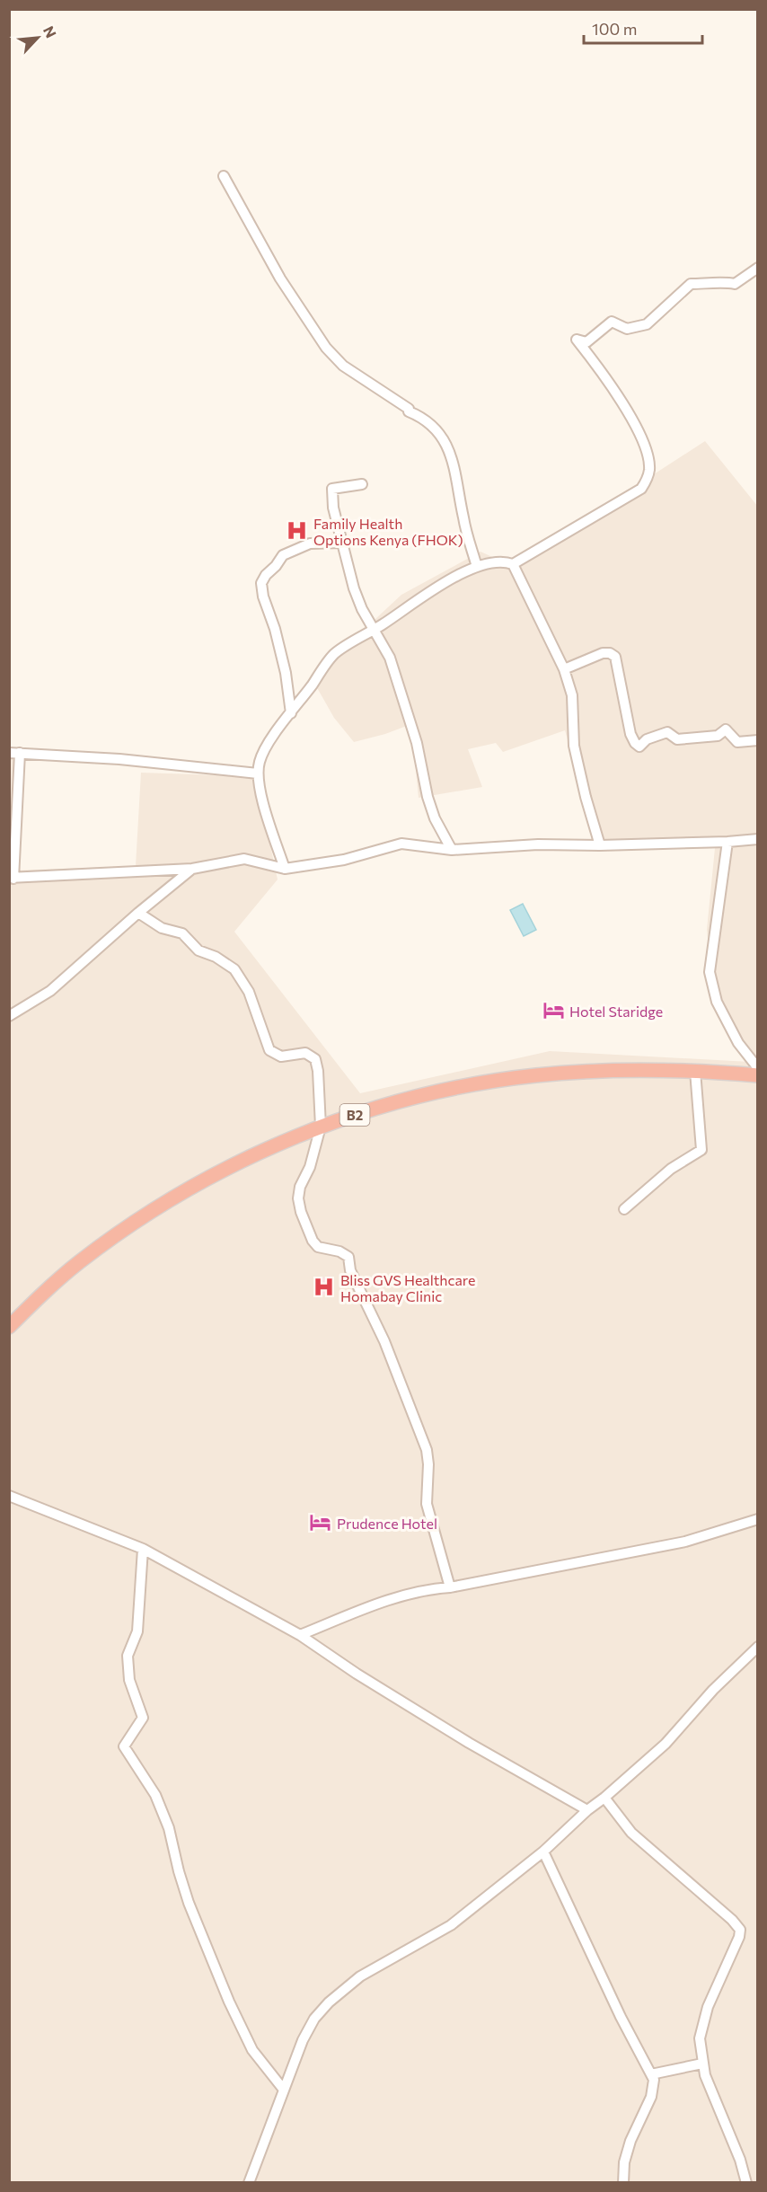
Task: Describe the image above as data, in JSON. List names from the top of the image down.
{
  "streets": {
    "highway": ["B2"]
  },
  "places": {
    "hospital": ["Family Health Options Kenya (FHOK)", "Bliss GVS Healthcare Homabay Clinic"],
    "hotel": ["Hotel Staridge", "Prudence Hotel"]
  },
  "scale_bar": "100 m",
  "north": "top right"
}
